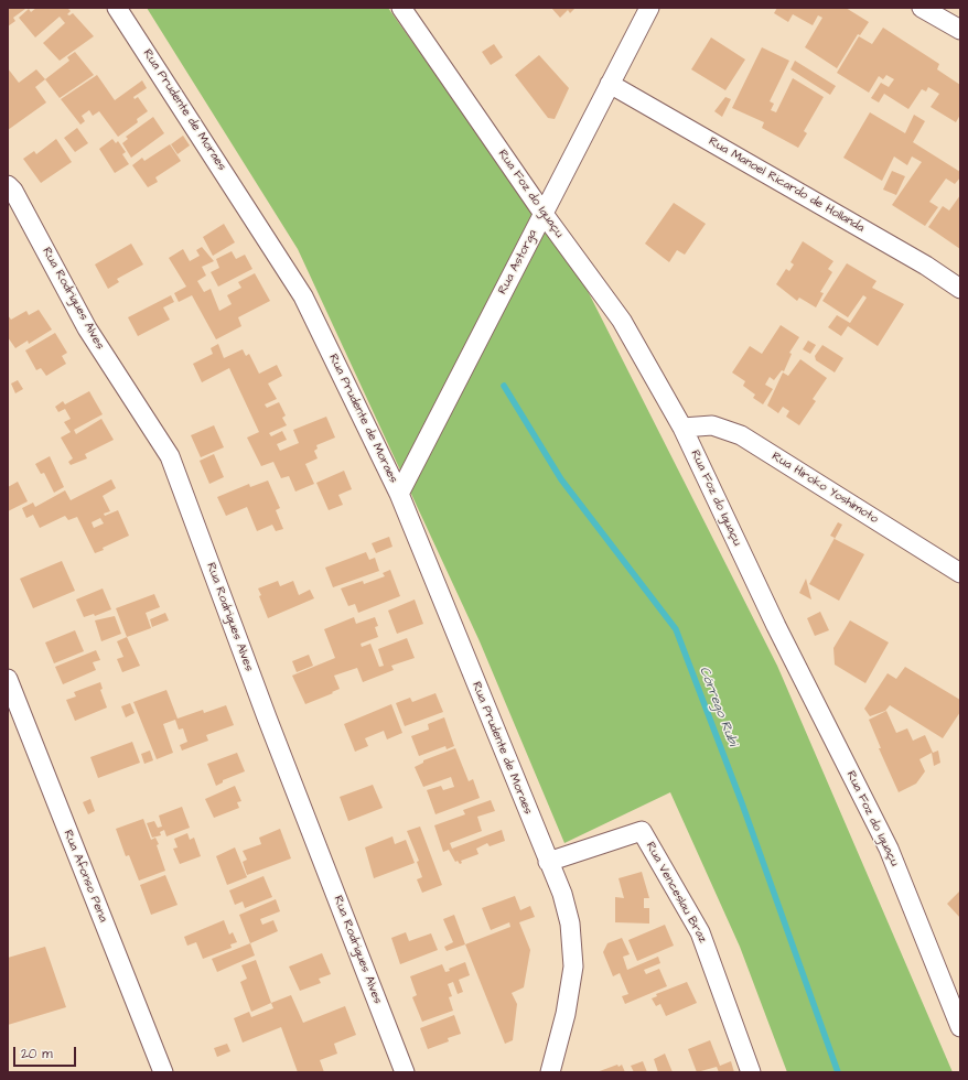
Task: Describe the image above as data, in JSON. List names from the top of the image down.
{
  "streets": {
    "street": [
      "Rua Prudente de Moraes",
      "Rua Manoel Ricardo de Hollanda",
      "Rua Foz do Iguaçu",
      "Rua Astorga",
      "Rua Rodrigues Alves",
      "Rua Hiroko Yoshimoto",
      "Rua Afonso Pena",
      "Rua Venceslau Braz"
    ]
  },
  "crossings": [
    ["Rua Prudente de Moraes", "Rua Astorga"],
    ["Rua Prudente de Moraes", "Rua Venceslau Braz"],
    ["Rua Manoel Ricardo de Hollanda", "Rua Astorga"],
    ["Rua Foz do Iguaçu", "Rua Astorga"],
    ["Rua Foz do Iguaçu", "Rua Hiroko Yoshimoto"]
  ],
  "water": ["Córrego Rubi"],
  "scale_bar": "20 m"
}
